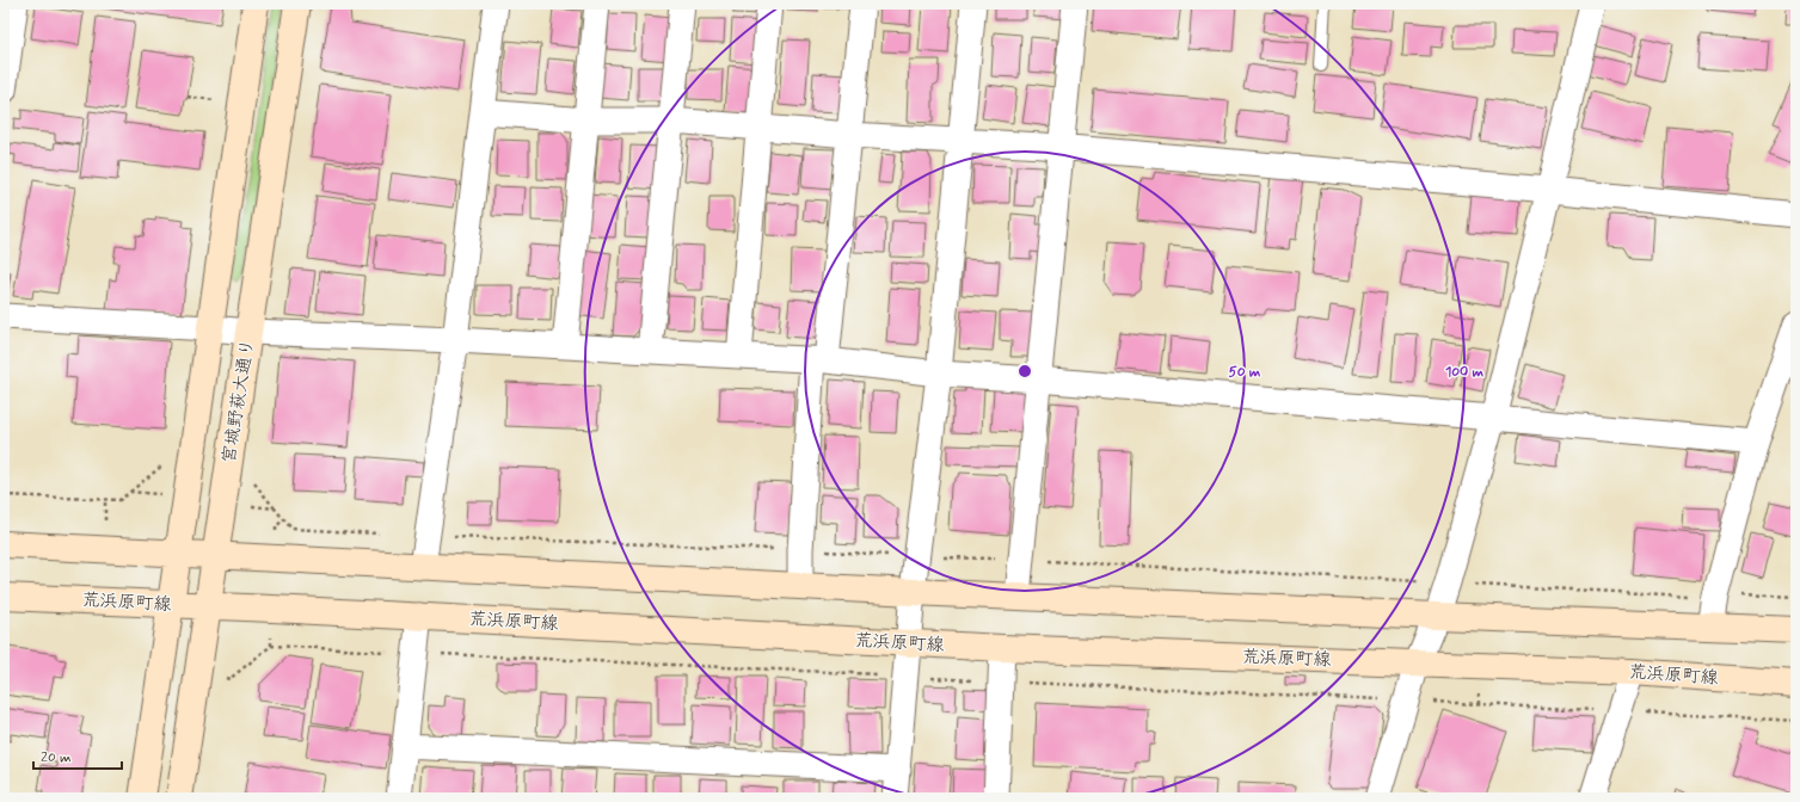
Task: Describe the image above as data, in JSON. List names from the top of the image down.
{
  "streets": {
    "main road": ["宮城野萩大通り", "荒浜原町線"]
  },
  "crossings": [
    ["宮城野萩大通り", "荒浜原町線"]
  ],
  "scale_bar": "20 m",
  "rings": ["50 m", "100 m"]
}
